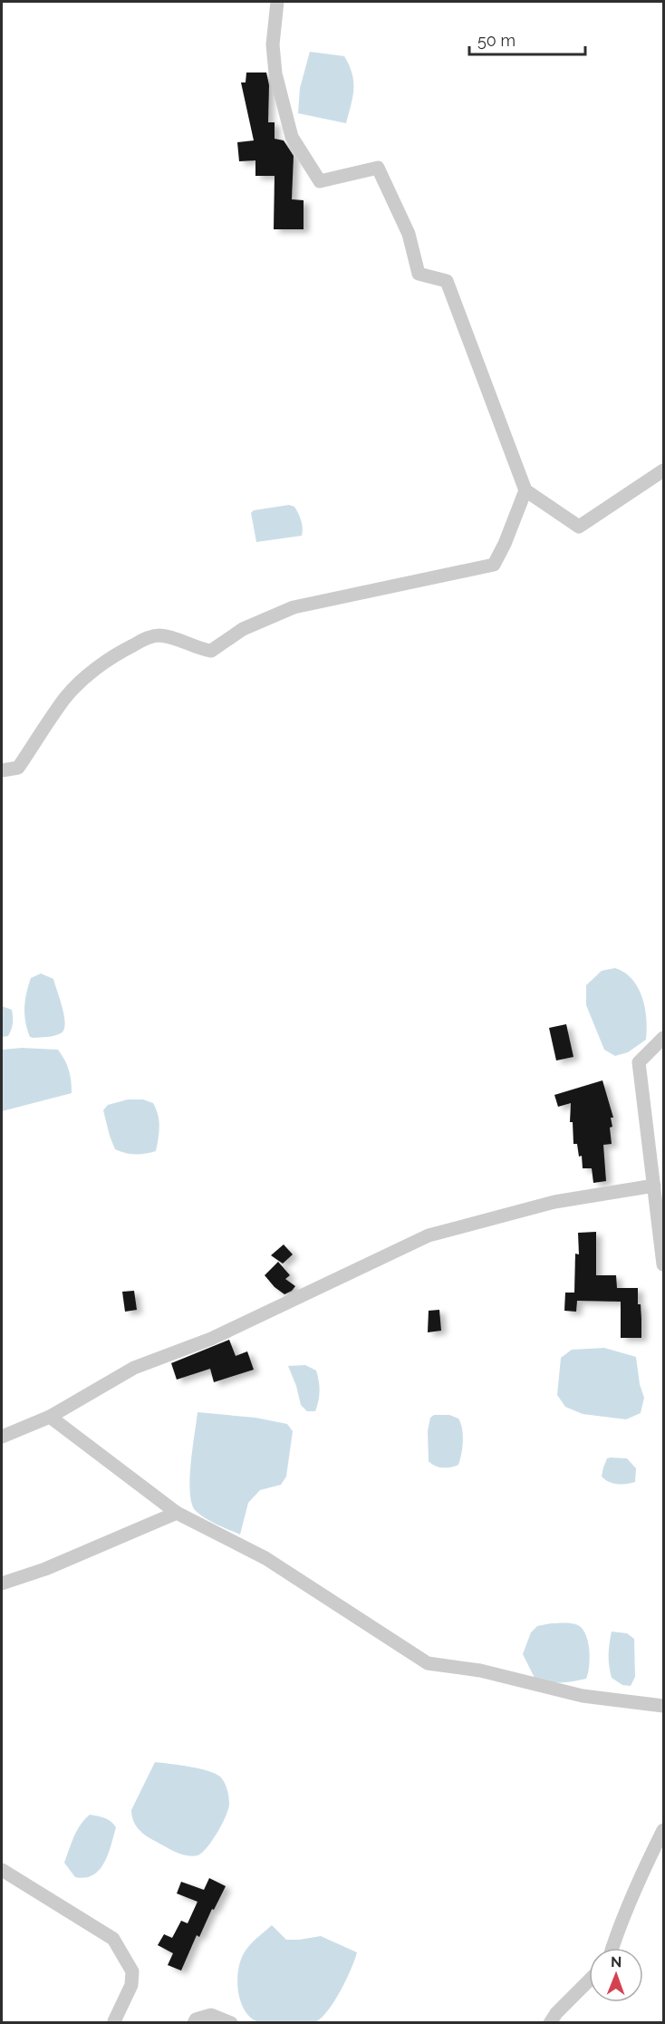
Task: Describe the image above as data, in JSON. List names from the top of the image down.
{
  "scale_bar": "50 m",
  "north": "top"
}
